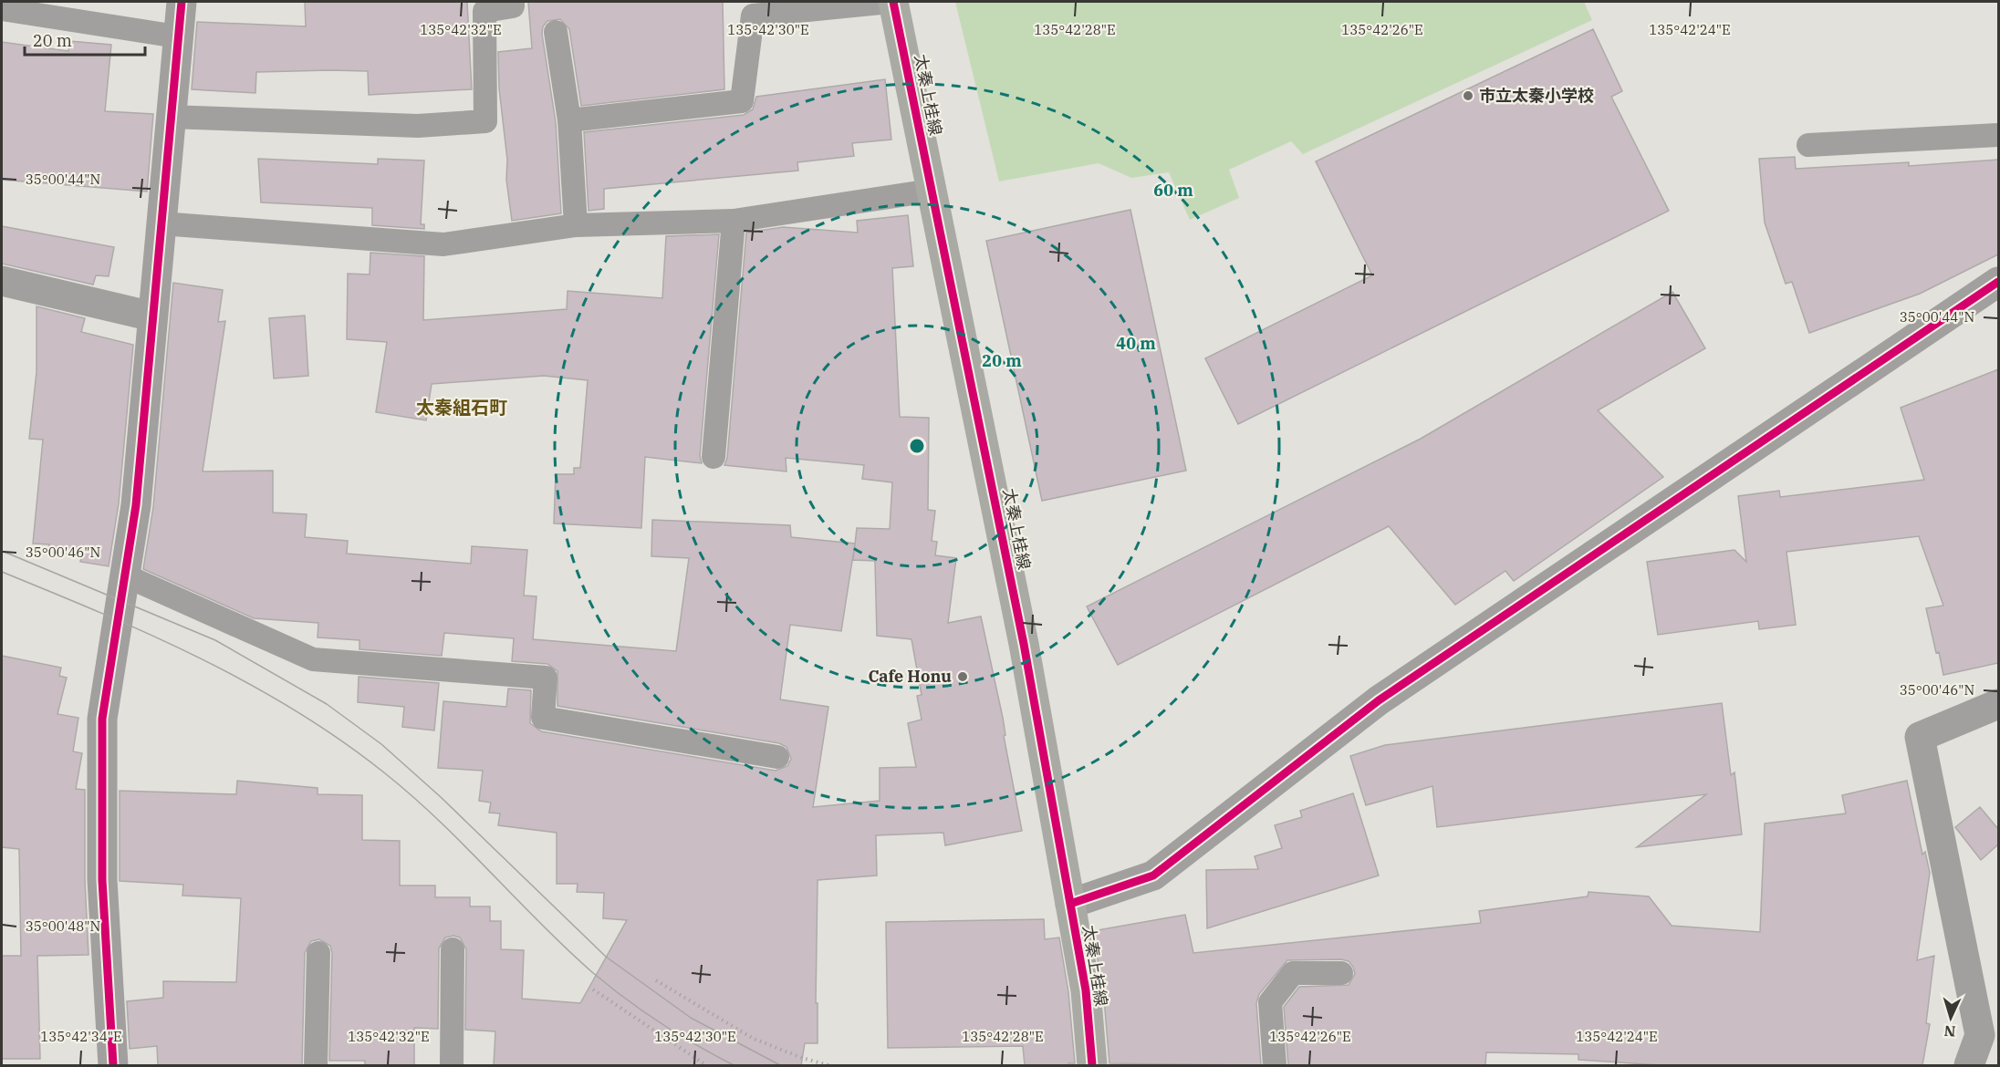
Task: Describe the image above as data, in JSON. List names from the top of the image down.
{
  "streets": {
    "main road": ["太秦上桂線"]
  },
  "districts": ["太秦組石町"],
  "places": ["市立太秦小学校", "Cafe Honu"],
  "scale_bar": "20 m",
  "north": "bottom",
  "coordinates": [
    "135°42'32\"E",
    "135°42'30\"E",
    "135°42'28\"E",
    "135°42'26\"E",
    "135°42'24\"E",
    "35°00'44\"N",
    "35°00'46\"N",
    "35°00'48\"N",
    "135°42'34\"E"
  ],
  "rings": ["60 m", "40 m", "20 m"]
}
